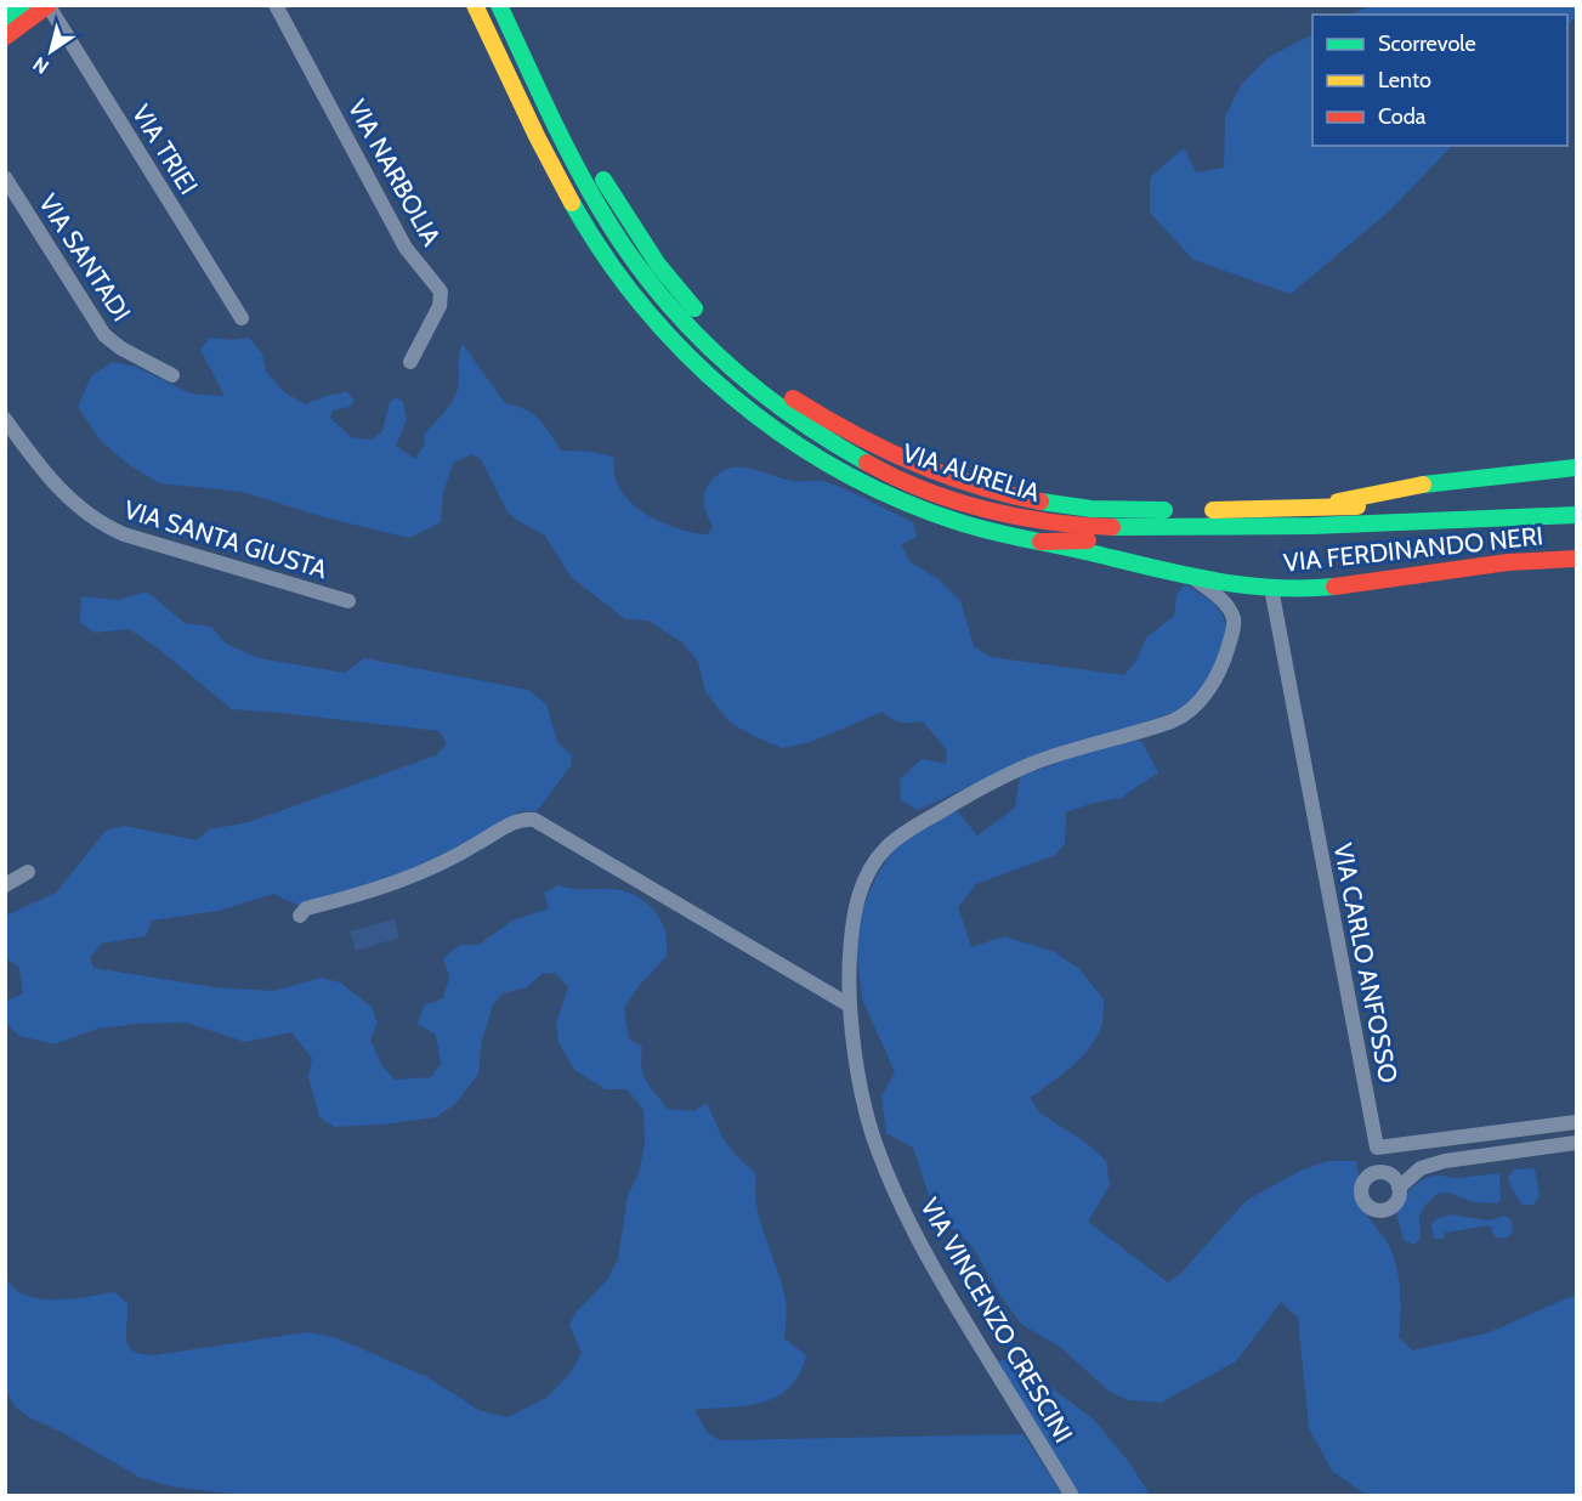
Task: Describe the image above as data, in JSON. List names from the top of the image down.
{
  "streets": {
    "main road": ["VIA AURELIA", "VIA FERDINANDO NERI"],
    "street": [
      "VIA TRIEI",
      "VIA NARBOLIA",
      "VIA SANTADI",
      "VIA SANTA GIUSTA",
      "VIA CARLO ANFOSSO",
      "VIA VINCENZO CRESCINI"
    ]
  },
  "crossings": [
    ["VIA FERDINANDO NERI", "VIA CARLO ANFOSSO"],
    ["VIA FERDINANDO NERI", "VIA VINCENZO CRESCINI"]
  ],
  "legend": ["Scorrevole", "Lento", "Coda"],
  "north": "bottom left"
}
